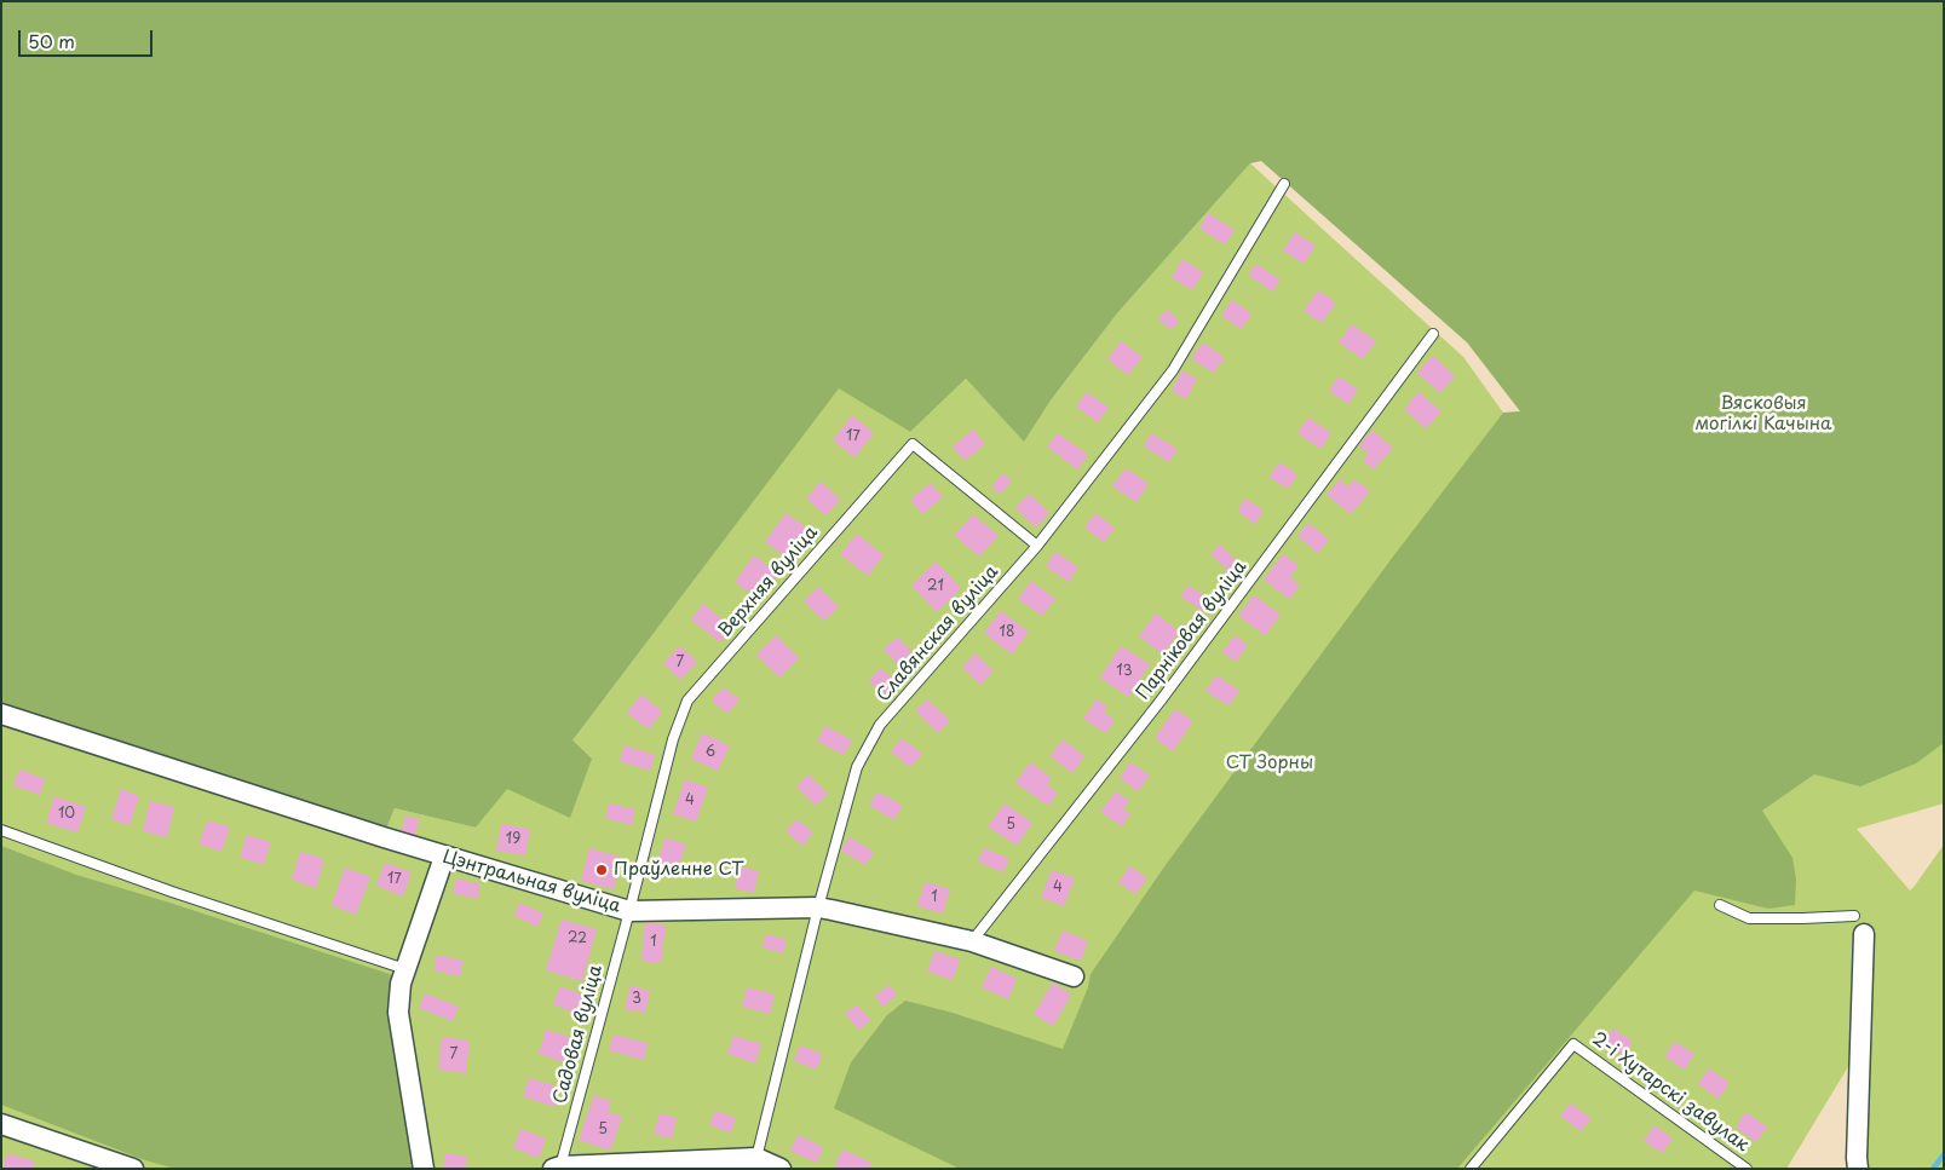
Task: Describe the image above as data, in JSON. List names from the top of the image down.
{
  "streets": {
    "street": ["Цэнтральная вуліца"],
    "lane": [
      "Верхняя вуліца",
      "Парніковая вуліца",
      "Славянская вуліца",
      "Садовая вуліца",
      "2-і Хутарскі завулак"
    ]
  },
  "crossings": [
    ["Верхняя вуліца", "Славянская вуліца"],
    ["Верхняя вуліца", "Цэнтральная вуліца"],
    ["Верхняя вуліца", "Садовая вуліца"],
    ["Парніковая вуліца", "Цэнтральная вуліца"],
    ["Славянская вуліца", "Цэнтральная вуліца"],
    ["Цэнтральная вуліца", "Садовая вуліца"]
  ],
  "parks": ["Вясковыя могілкі Качына", "СТ Зорны"],
  "places": ["Праўленне СТ"],
  "house_numbers": [
    "17",
    "21",
    "18",
    "7",
    "13",
    "6",
    "4",
    "10",
    "5",
    "19",
    "17",
    "4",
    "1",
    "22",
    "1",
    "3",
    "7",
    "5"
  ],
  "scale_bar": "50 m"
}
